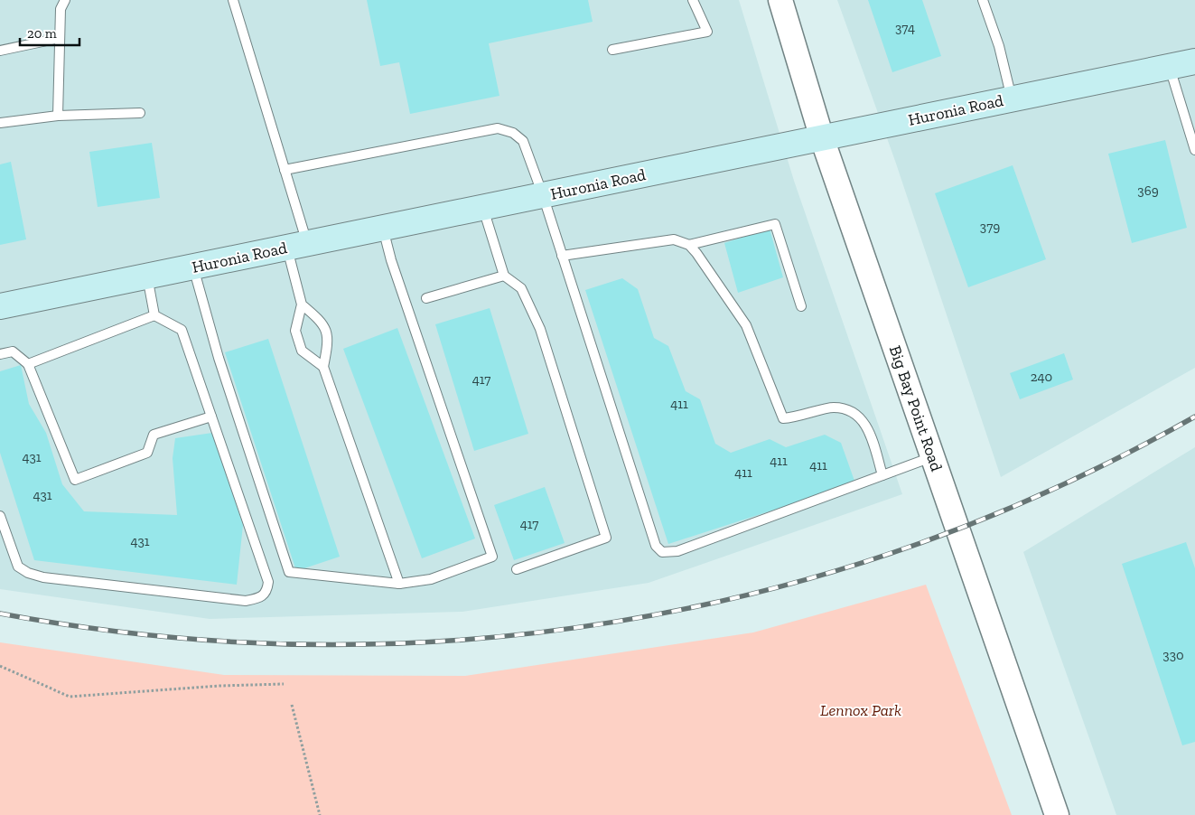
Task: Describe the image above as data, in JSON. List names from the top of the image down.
{
  "streets": {
    "main road": ["Huronia Road"],
    "street": ["Big Bay Point Road"]
  },
  "crossings": [
    ["Huronia Road", "Big Bay Point Road"]
  ],
  "parks": ["Lennox Park"],
  "house_numbers": [
    "374",
    "369",
    "379",
    "240",
    "417",
    "411",
    "431",
    "411",
    "411",
    "411",
    "431",
    "417",
    "431",
    "330"
  ],
  "scale_bar": "20 m"
}
